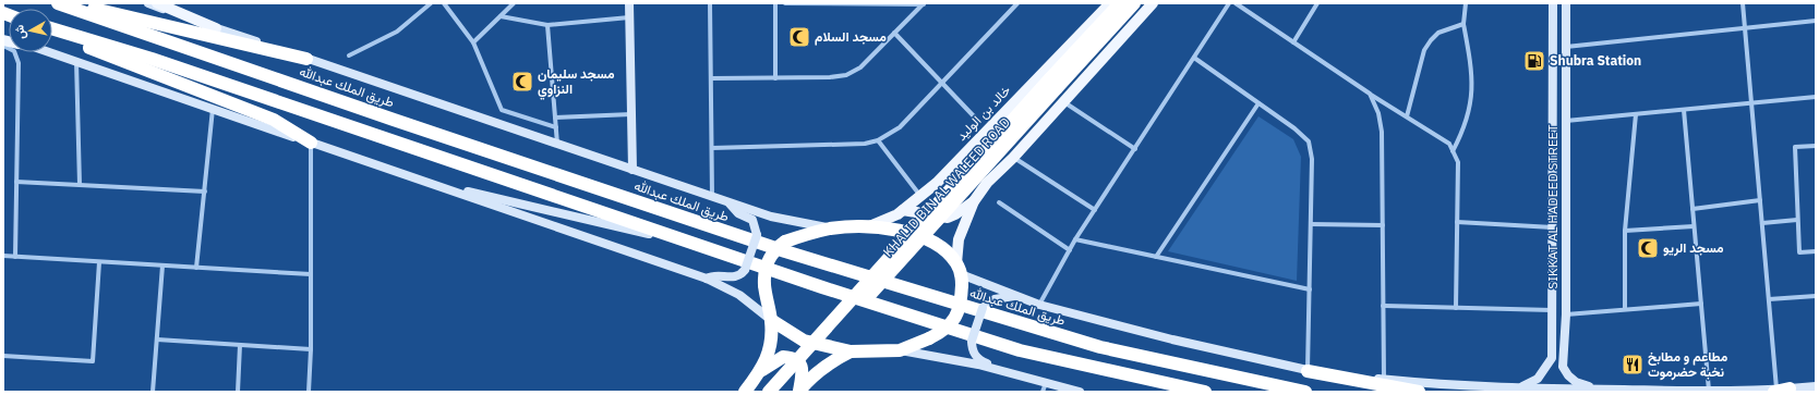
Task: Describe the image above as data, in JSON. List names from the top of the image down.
{
  "streets": {
    "highway": ["طريق الملك عبدالله", "خالد بن الوليد", "KHALID BIN AL WALEED ROAD"],
    "main road": ["SIKKAT AL HADEED STREET"]
  },
  "places": {
    "mosque": ["مسجد السلام", "مسجد سليمان النزاوي", "مسجد الريو"],
    "fuel station": ["Shubra Station"],
    "restaurant": ["مطاعم و مطابخ نخبة حضرموت"]
  },
  "north": "left"
}
